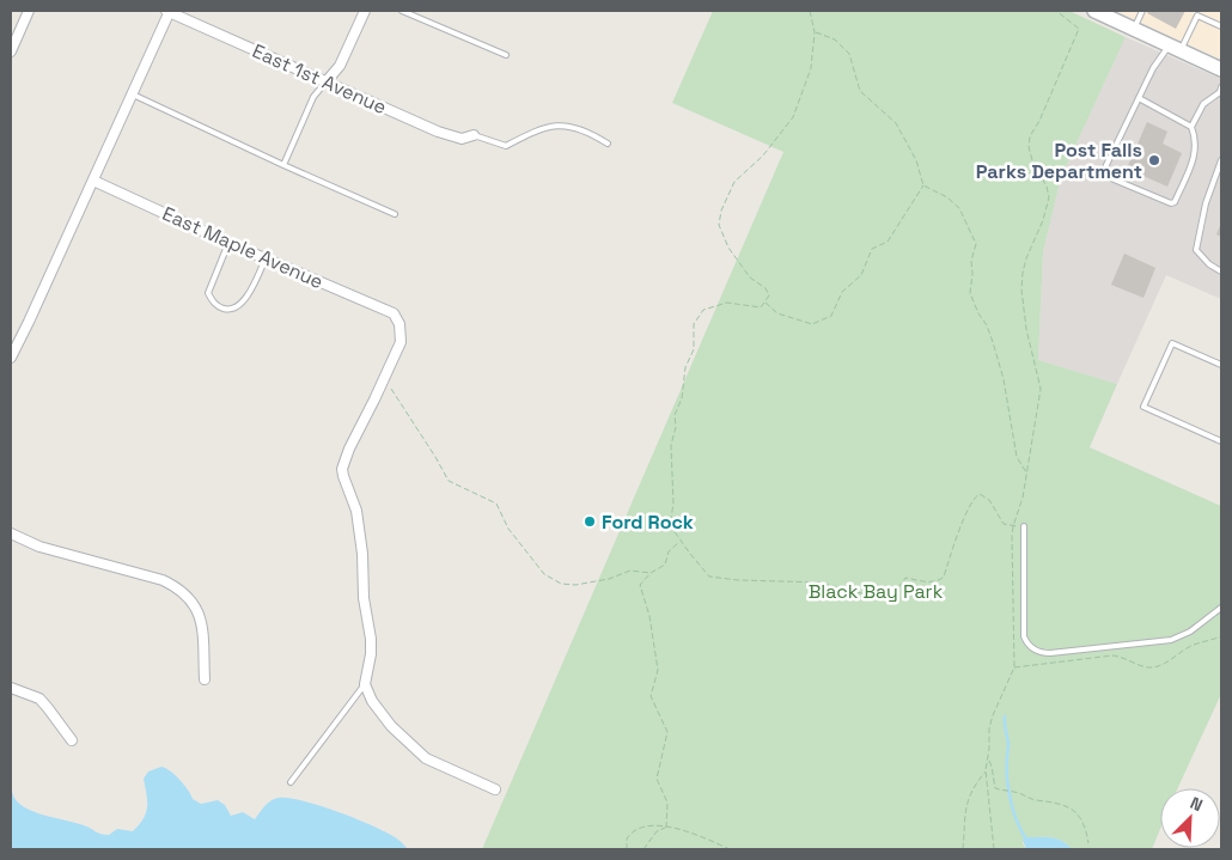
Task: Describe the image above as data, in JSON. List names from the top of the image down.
{
  "streets": {
    "street": ["East 1st Avenue", "East Maple Avenue"]
  },
  "parks": ["Black Bay Park"],
  "places": ["Post Falls Parks Department", "Ford Rock"],
  "north": "top right"
}
